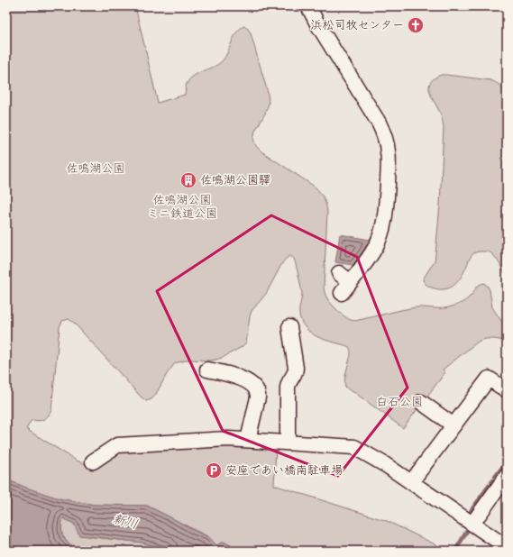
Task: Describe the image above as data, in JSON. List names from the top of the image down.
{
  "water": ["新川"],
  "parks": ["佐鳴湖公園", "佐鳴湖公園 ミニ鉄道公園", "白石公園"],
  "places": {
    "church": ["浜松司牧センター"],
    "building": ["佐鳴湖公園驛"],
    "parking": ["安座であい橋南駐車場"]
  }
}
